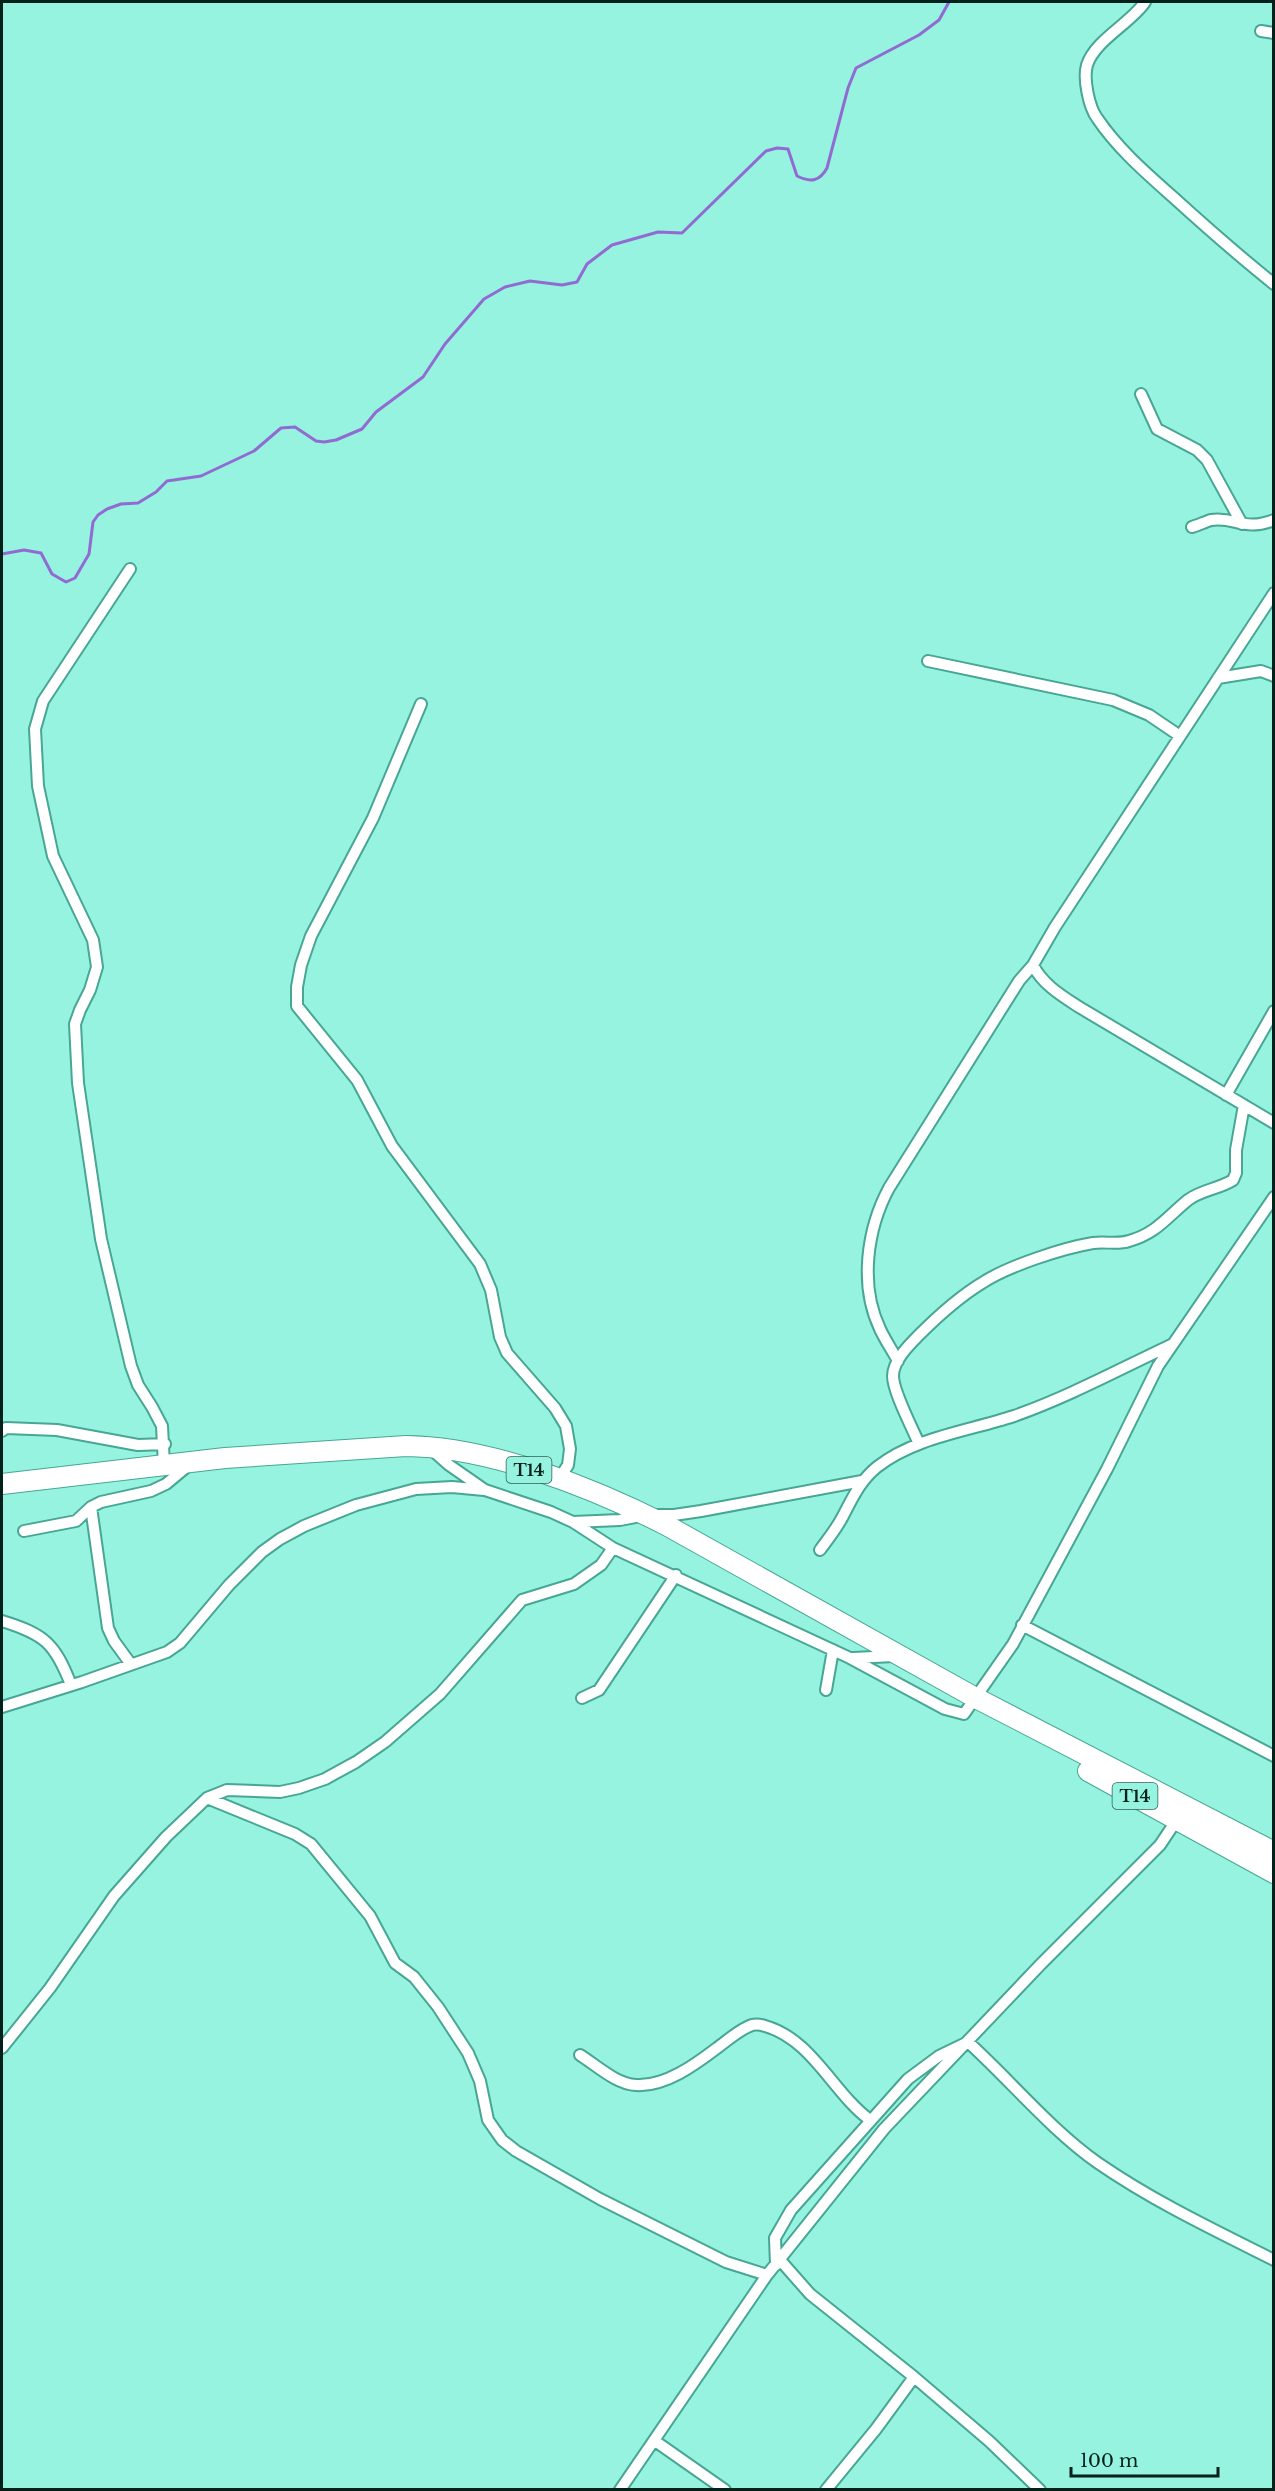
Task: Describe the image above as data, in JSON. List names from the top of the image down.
{
  "streets": {
    "highway": ["T14"]
  },
  "scale_bar": "100 m"
}
